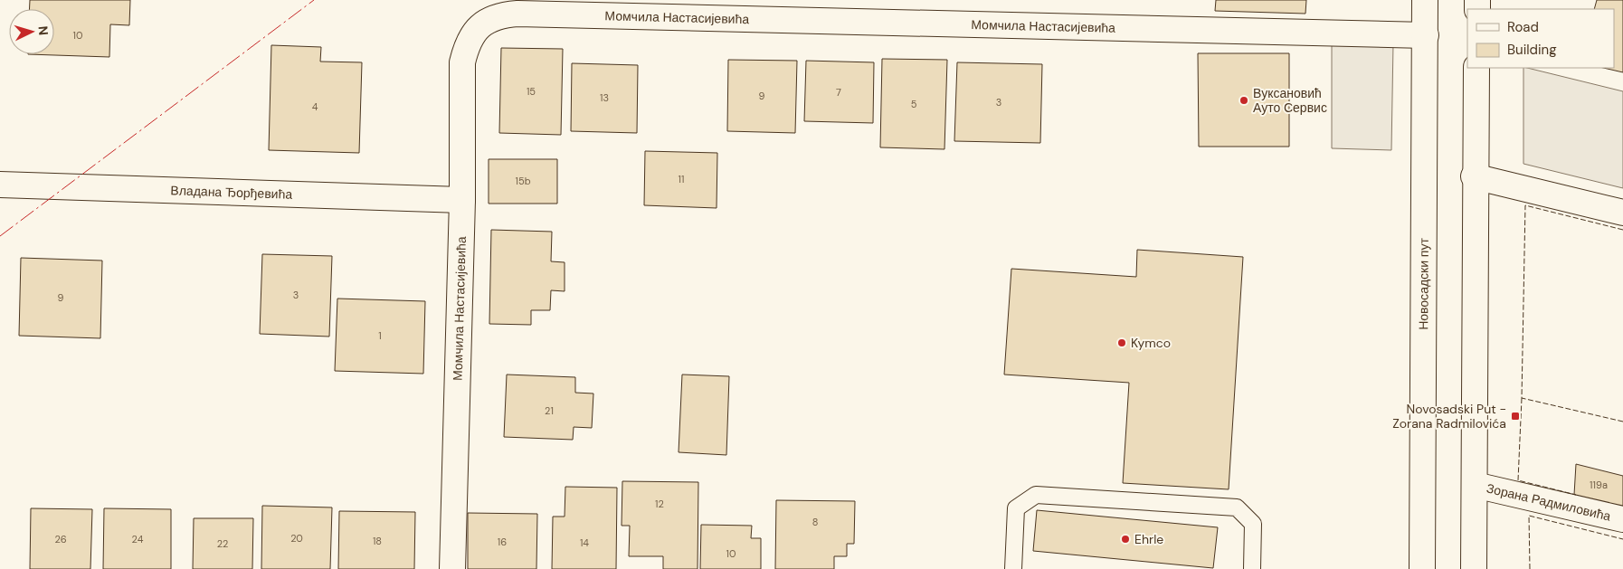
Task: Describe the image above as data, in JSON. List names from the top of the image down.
{
  "streets": {
    "street": [
      "Момчила Настасијевића",
      "Владана Ђорђевића",
      "Новосадски пут",
      "Зорана Радмиловића"
    ]
  },
  "crossings": [
    ["Момчила Настасијевића", "Владана Ђорђевића"],
    ["Момчила Настасијевића", "Новосадски пут"]
  ],
  "places": {
    "other": ["Вуксановић Ауто Сервис", "Kymco", "Ehrle"],
    "transit": ["Novosadski Put - Zorana Radmilovića"]
  },
  "house_numbers": [
    "10",
    "15",
    "7",
    "9",
    "13",
    "3",
    "5",
    "4",
    "11",
    "15b",
    "3",
    "9",
    "1",
    "21",
    "119a",
    "12",
    "8",
    "20",
    "26",
    "24",
    "18",
    "16",
    "14",
    "22",
    "10"
  ],
  "legend": ["Road", "Building"],
  "north": "right"
}
